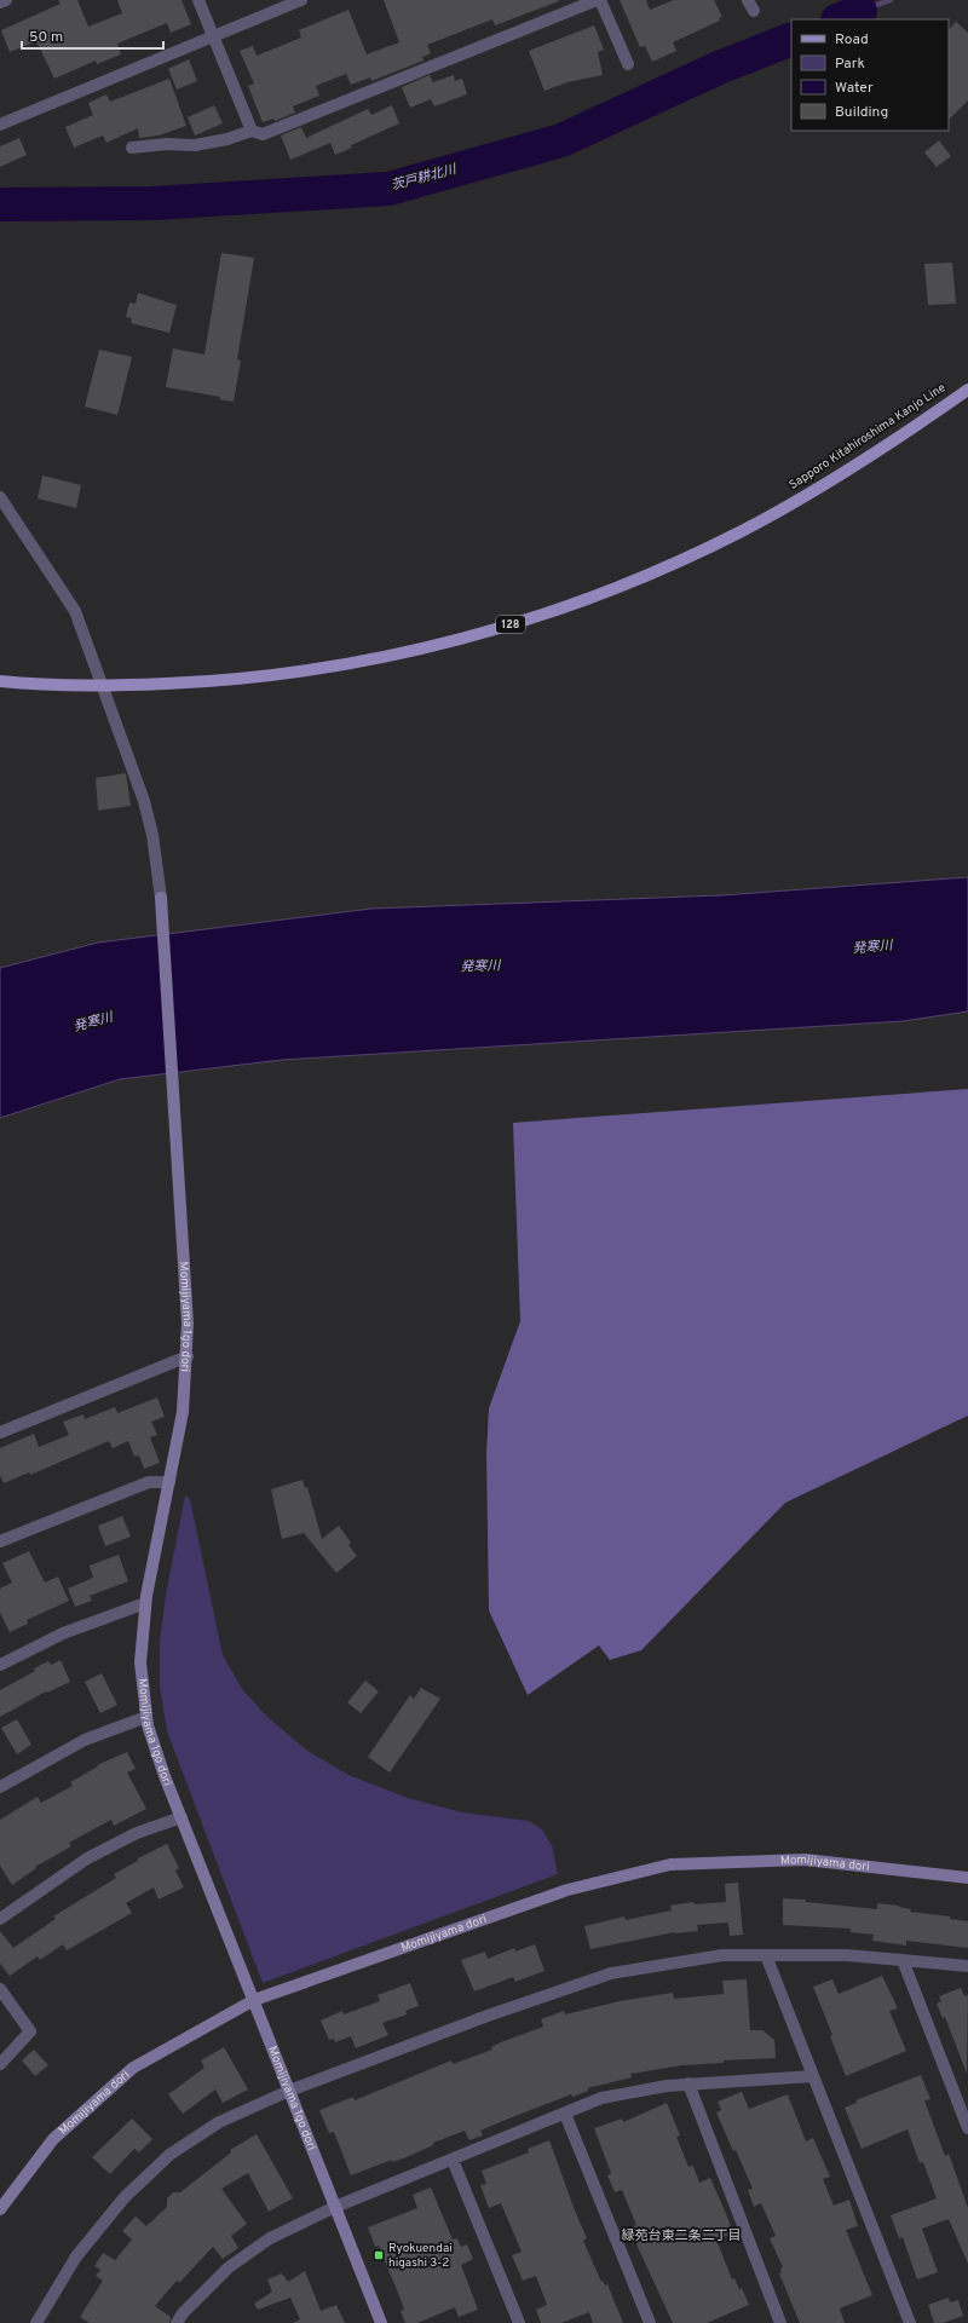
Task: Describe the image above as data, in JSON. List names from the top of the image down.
{
  "streets": {
    "main road": ["Sapporo Kitahiroshima Kanjo Line", "128"],
    "street": ["Momijiyama 1go dori", "Momijiyama dori"]
  },
  "crossings": [
    ["Sapporo Kitahiroshima Kanjo Line", "Momijiyama 1go dori"],
    ["Momijiyama 1go dori", "Momijiyama dori"]
  ],
  "districts": ["緑苑台東二条二丁目"],
  "water": ["茨戸耕北川", "発寒川"],
  "places": {
    "transit": ["Ryokuendai higashi 3-2"]
  },
  "legend": [
    "Road",
    "Park",
    "Water",
    "Building"
  ],
  "scale_bar": "50 m"
}
